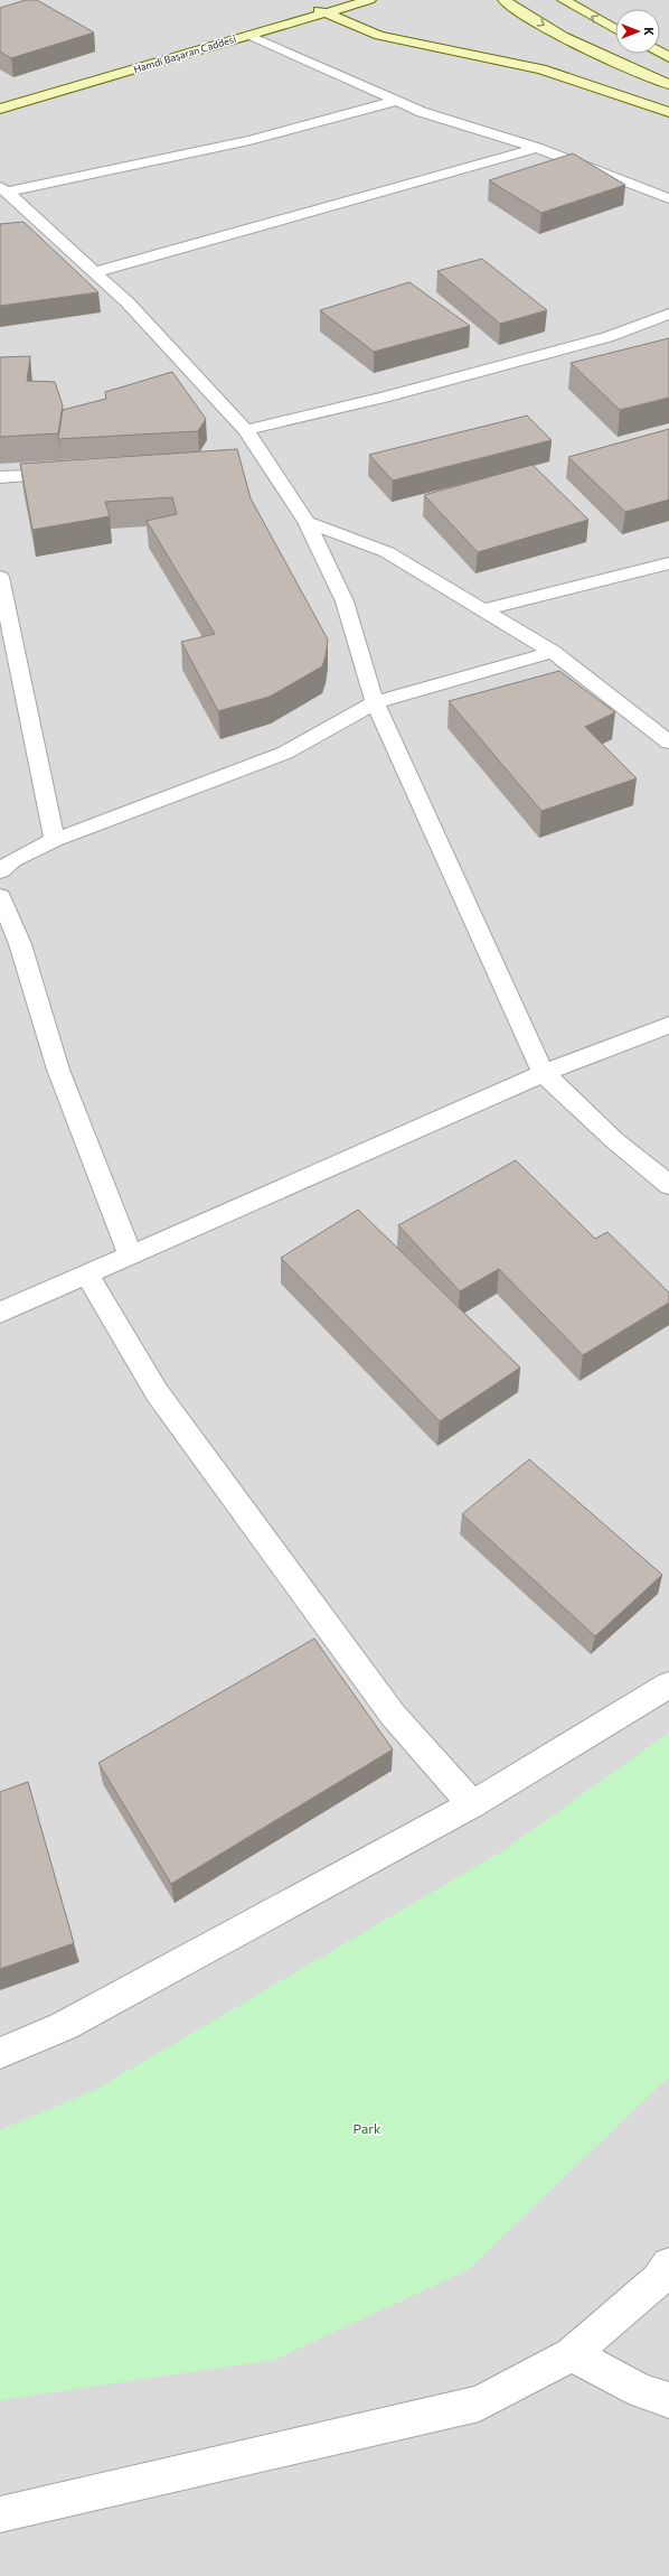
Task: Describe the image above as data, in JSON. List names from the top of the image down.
{
  "streets": {
    "street": ["Hamdi Başaran Caddesi"]
  },
  "parks": ["Park"],
  "north": "right"
}
